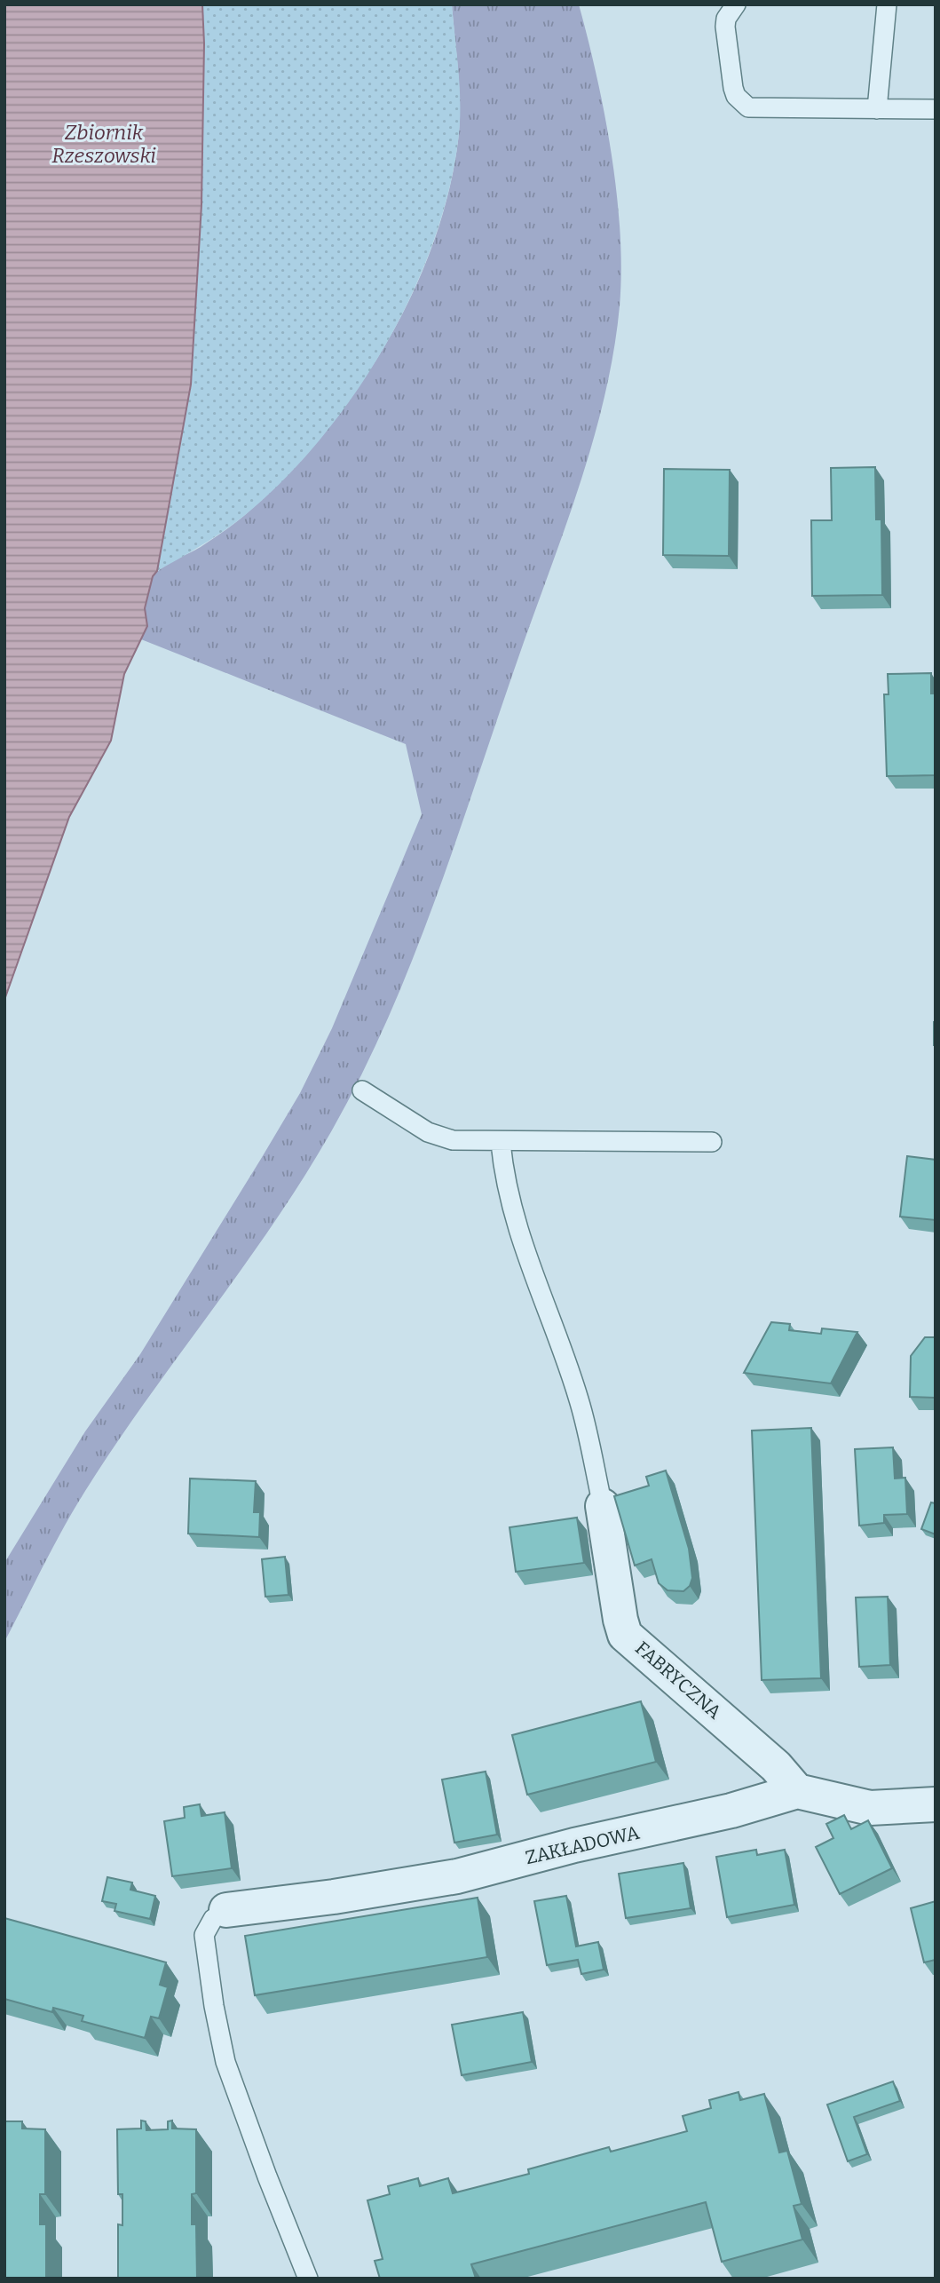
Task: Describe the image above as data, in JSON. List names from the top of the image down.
{
  "streets": {
    "street": ["FABRYCZNA", "ZAKŁADOWA"]
  },
  "crossings": [
    ["FABRYCZNA", "ZAKŁADOWA"]
  ],
  "water": ["Zbiornik Rzeszowski"]
}
